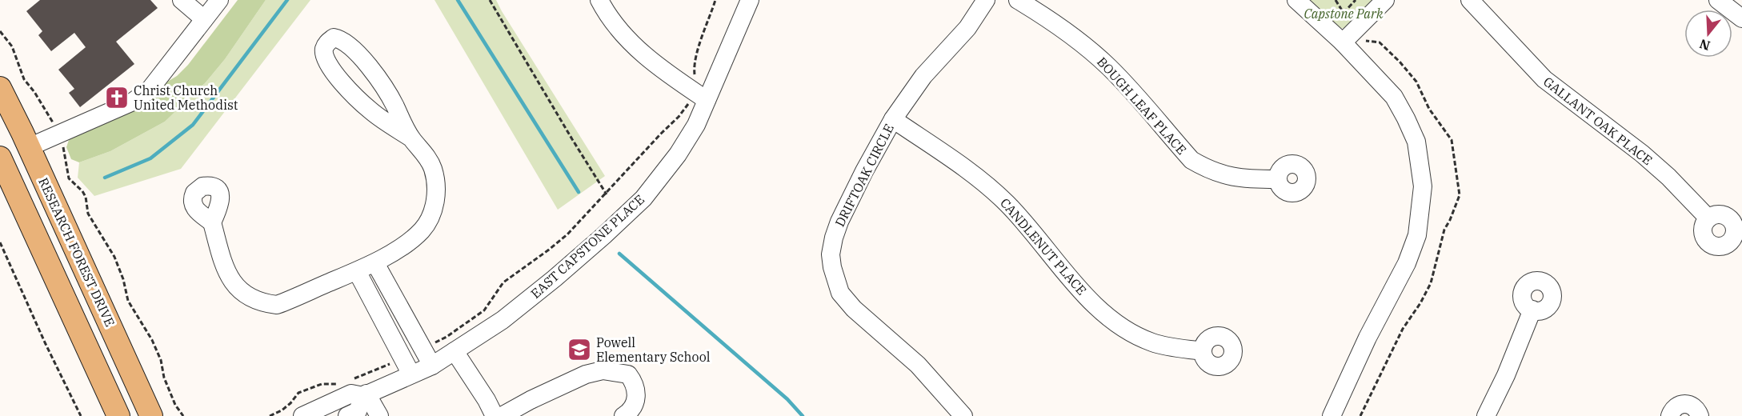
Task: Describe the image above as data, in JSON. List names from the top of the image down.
{
  "streets": {
    "main road": ["RESEARCH FOREST DRIVE"],
    "street": [
      "BOUGH LEAF PLACE",
      "GALLANT OAK PLACE",
      "DRIFTOAK CIRCLE",
      "EAST CAPSTONE PLACE",
      "CANDLENUT PLACE"
    ]
  },
  "crossings": [
    ["DRIFTOAK CIRCLE", "CANDLENUT PLACE"]
  ],
  "parks": ["Capstone Park"],
  "places": {
    "church": ["Christ Church United Methodist"],
    "school or university": ["Powell Elementary School"]
  },
  "north": "bottom"
}
